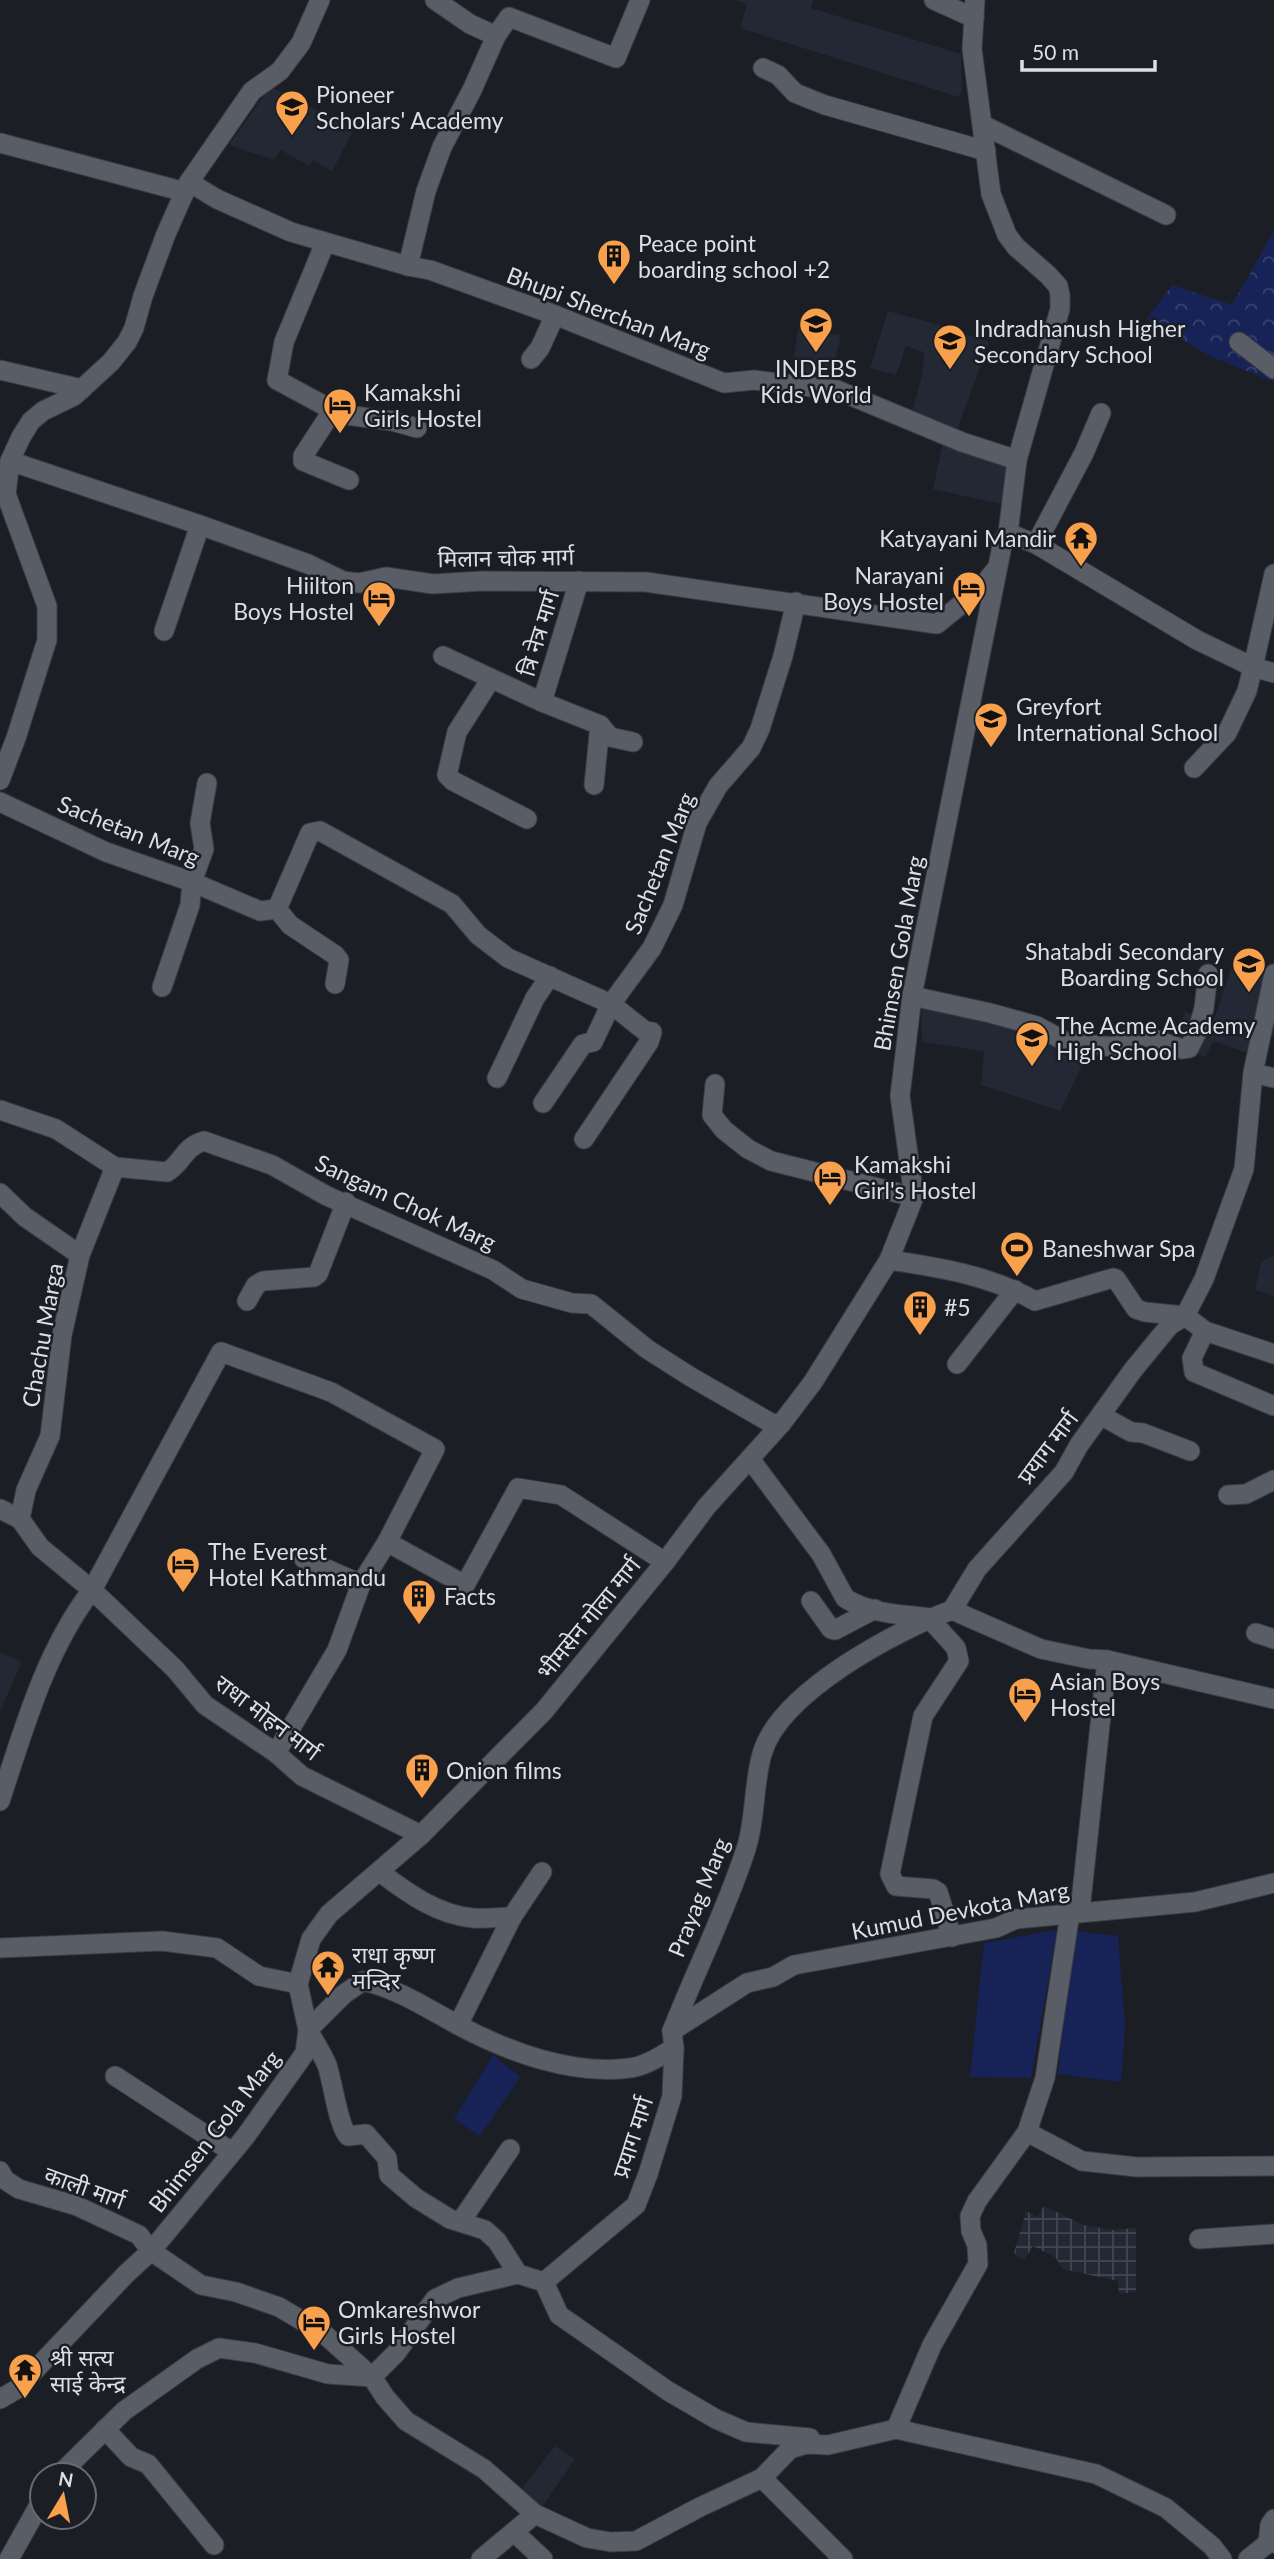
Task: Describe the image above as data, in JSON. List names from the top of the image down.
{
  "streets": {
    "street": [
      "Bhupi Sherchan Marg",
      "मिलान चोक मार्ग",
      "त्रि नेत्र मार्ग",
      "Sachetan Marg",
      "Bhimsen Gola Marg",
      "Sangam Chok Marg",
      "Chachu Marga",
      "प्रयाग मार्ग",
      "भीमसेन गोला मार्ग",
      "राधा मोहन मार्ग",
      "Prayag Marg",
      "Kumud Devkota Marg",
      "काली मार्ग"
    ]
  },
  "crossings": [
    ["Bhupi Sherchan Marg", "Bhimsen Gola Marg"],
    ["मिलान चोक मार्ग", "त्रि नेत्र मार्ग"],
    ["मिलान चोक मार्ग", "Sachetan Marg"],
    ["मिलान चोक मार्ग", "Bhimsen Gola Marg"],
    ["Bhimsen Gola Marg", "Sangam Chok Marg"],
    ["Bhimsen Gola Marg", "भीमसेन गोला मार्ग"],
    ["Bhimsen Gola Marg", "राधा मोहन मार्ग"],
    ["Bhimsen Gola Marg", "Kumud Devkota Marg"],
    ["Bhimsen Gola Marg", "काली मार्ग"],
    ["Sangam Chok Marg", "भीमसेन गोला मार्ग"],
    ["Chachu Marga", "राधा मोहन मार्ग"],
    ["प्रयाग मार्ग", "Prayag Marg"],
    ["प्रयाग मार्ग", "Kumud Devkota Marg"],
    ["भीमसेन गोला मार्ग", "राधा मोहन मार्ग"],
    ["Prayag Marg", "Kumud Devkota Marg"]
  ],
  "places": {
    "school or university": [
      "Pioneer Scholars' Academy",
      "INDEBS Kids World",
      "Indradhanush Higher Secondary School",
      "Greyfort International School",
      "Shatabdi Secondary Boarding School",
      "The Acme Academy High School"
    ],
    "building": [
      "Peace point boarding school +2",
      "#5",
      "Facts",
      "Onion films"
    ],
    "hotel": [
      "Kamakshi Girls Hostel",
      "Narayani Boys Hostel",
      "Hiilton Boys Hostel",
      "Kamakshi Girl's Hostel",
      "The Everest Hotel Kathmandu",
      "Asian Boys Hostel",
      "Omkareshwor Girls Hostel"
    ],
    "temple": ["Katyayani Mandir", "राधा कृष्ण मन्दिर", "श्री सत्य साई केन्द्र"],
    "sports": ["Baneshwar Spa"]
  },
  "scale_bar": "50 m",
  "north": "top"
}
